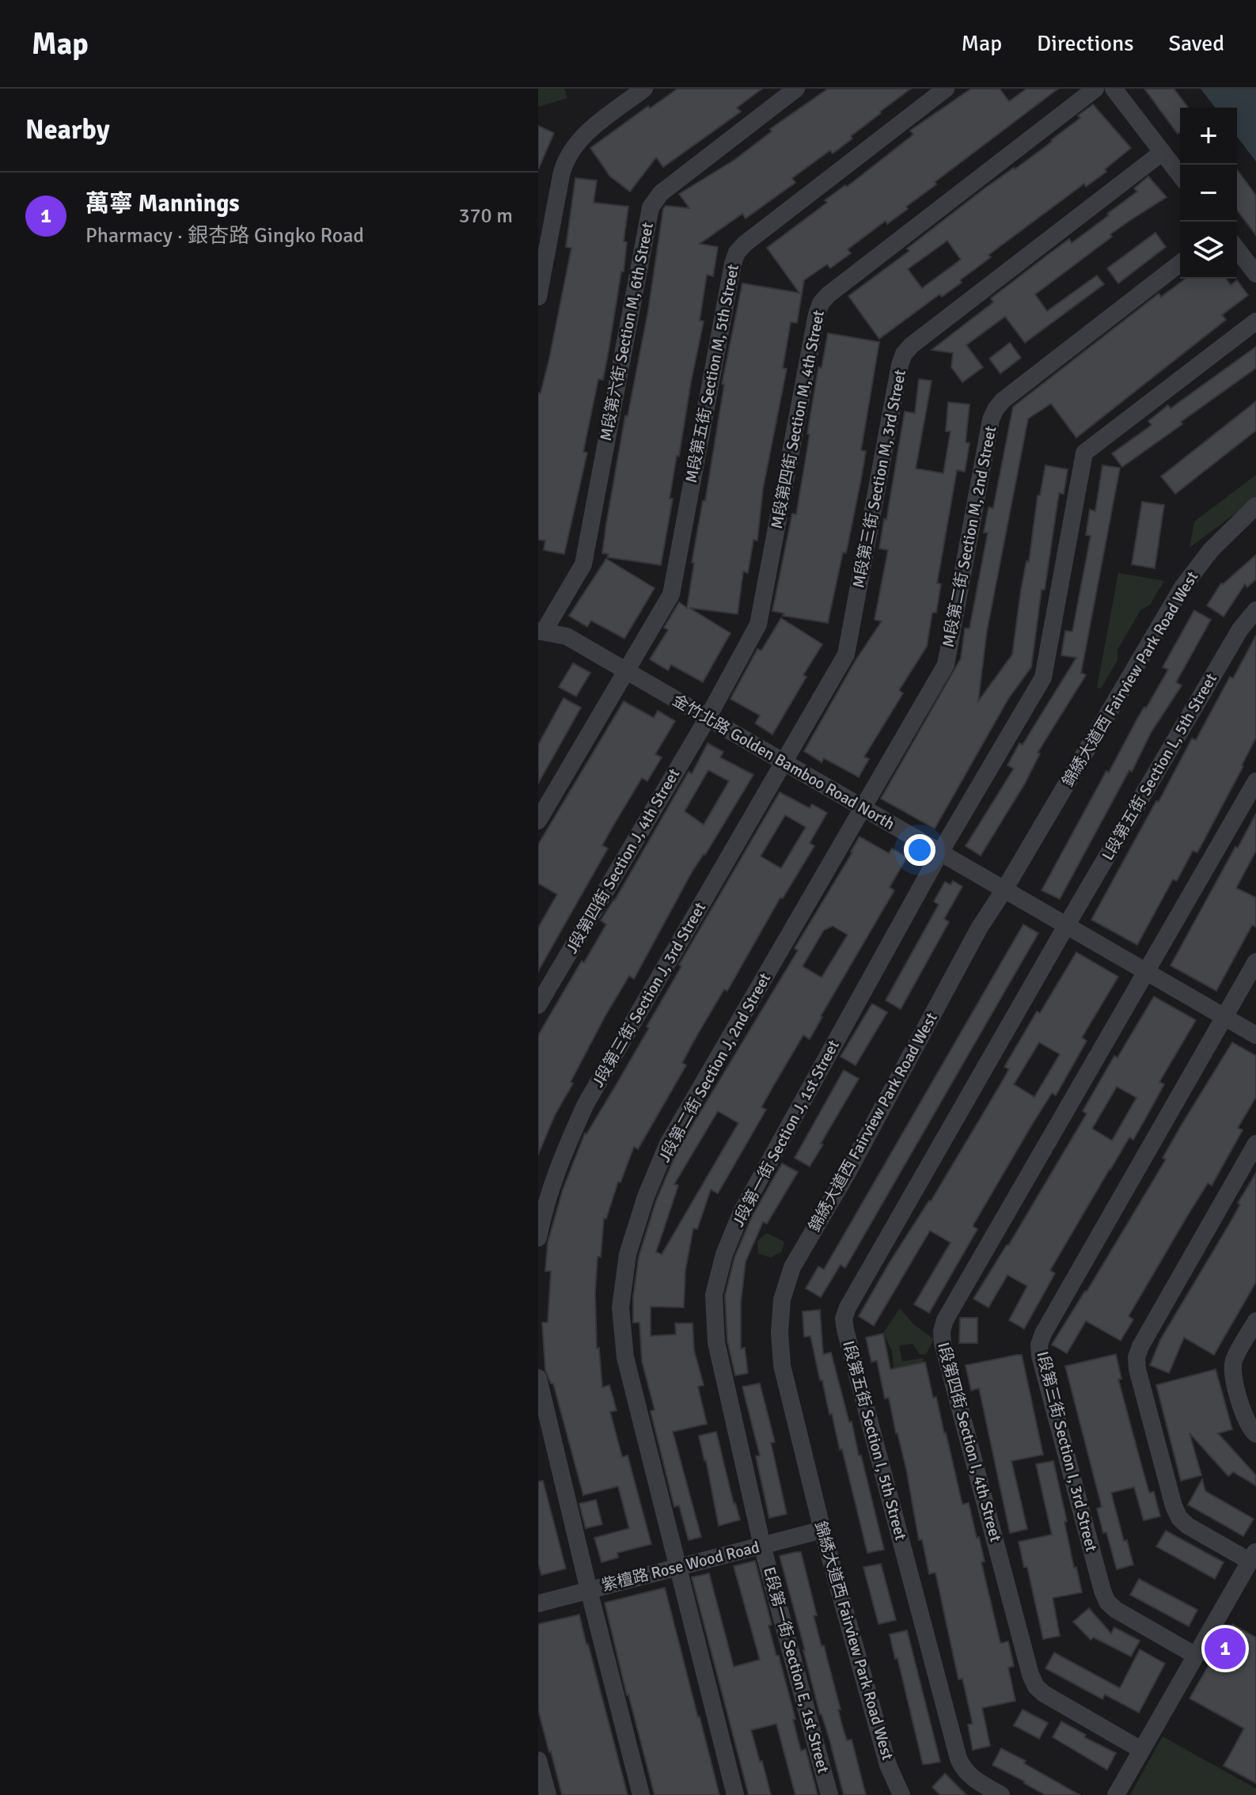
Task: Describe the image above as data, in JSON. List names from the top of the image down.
{
  "streets": {
    "street": [
      "M段第六街 Section M, 6th Street",
      "M段第五街 Section M, 5th Street",
      "M段第四街 Section M, 4th Street",
      "M段第三街 Section M, 3rd Street",
      "M段第二街 Section M, 2nd Street",
      "錦綉大道西 Fairview Park Road West",
      "金竹北路 Golden Bamboo Road North",
      "L段第五街 Section L, 5th Street",
      "J段第四街 Section J, 4th Street",
      "J段第三街 Section J, 3rd Street",
      "J段第二街 Section J, 2nd Street",
      "J段第一街 Section J, 1st Street",
      "I段第五街 Section I, 5th Street",
      "I段第四街 Section I, 4th Street",
      "I段第三街 Section I, 3rd Street",
      "紫檀路 Rose Wood Road",
      "E段第一街 Section E, 1st Street"
    ]
  },
  "crossings": [
    ["M段第六街 Section M, 6th Street", "金竹北路 Golden Bamboo Road North"],
    ["M段第五街 Section M, 5th Street", "金竹北路 Golden Bamboo Road North"],
    ["M段第四街 Section M, 4th Street", "金竹北路 Golden Bamboo Road North"],
    ["M段第四街 Section M, 4th Street", "J段第四街 Section J, 4th Street"],
    ["M段第三街 Section M, 3rd Street", "金竹北路 Golden Bamboo Road North"],
    ["M段第三街 Section M, 3rd Street", "J段第三街 Section J, 3rd Street"],
    ["M段第二街 Section M, 2nd Street", "金竹北路 Golden Bamboo Road North"],
    ["M段第二街 Section M, 2nd Street", "J段第二街 Section J, 2nd Street"],
    ["錦綉大道西 Fairview Park Road West", "金竹北路 Golden Bamboo Road North"],
    ["錦綉大道西 Fairview Park Road West", "紫檀路 Rose Wood Road"],
    ["金竹北路 Golden Bamboo Road North", "L段第五街 Section L, 5th Street"],
    ["金竹北路 Golden Bamboo Road North", "J段第四街 Section J, 4th Street"],
    ["金竹北路 Golden Bamboo Road North", "J段第三街 Section J, 3rd Street"],
    ["金竹北路 Golden Bamboo Road North", "J段第二街 Section J, 2nd Street"],
    ["金竹北路 Golden Bamboo Road North", "J段第一街 Section J, 1st Street"],
    ["金竹北路 Golden Bamboo Road North", "I段第五街 Section I, 5th Street"],
    ["金竹北路 Golden Bamboo Road North", "I段第四街 Section I, 4th Street"],
    ["金竹北路 Golden Bamboo Road North", "I段第三街 Section I, 3rd Street"],
    ["L段第五街 Section L, 5th Street", "I段第五街 Section I, 5th Street"],
    ["J段第二街 Section J, 2nd Street", "紫檀路 Rose Wood Road"],
    ["J段第一街 Section J, 1st Street", "紫檀路 Rose Wood Road"],
    ["J段第一街 Section J, 1st Street", "E段第一街 Section E, 1st Street"],
    ["紫檀路 Rose Wood Road", "E段第一街 Section E, 1st Street"]
  ],
  "page": {
    "header": "Map",
    "nav": ["Map", "Directions", "Saved"],
    "heading": "Nearby",
    "map_buttons": ["+", "−"],
    "list": [
      {
        "mark": "1",
        "name": "萬寧 Mannings",
        "note": "Pharmacy · 銀杏路 Gingko Road",
        "value": "370 m"
      }
    ],
    "pins": "1"
  }
}
